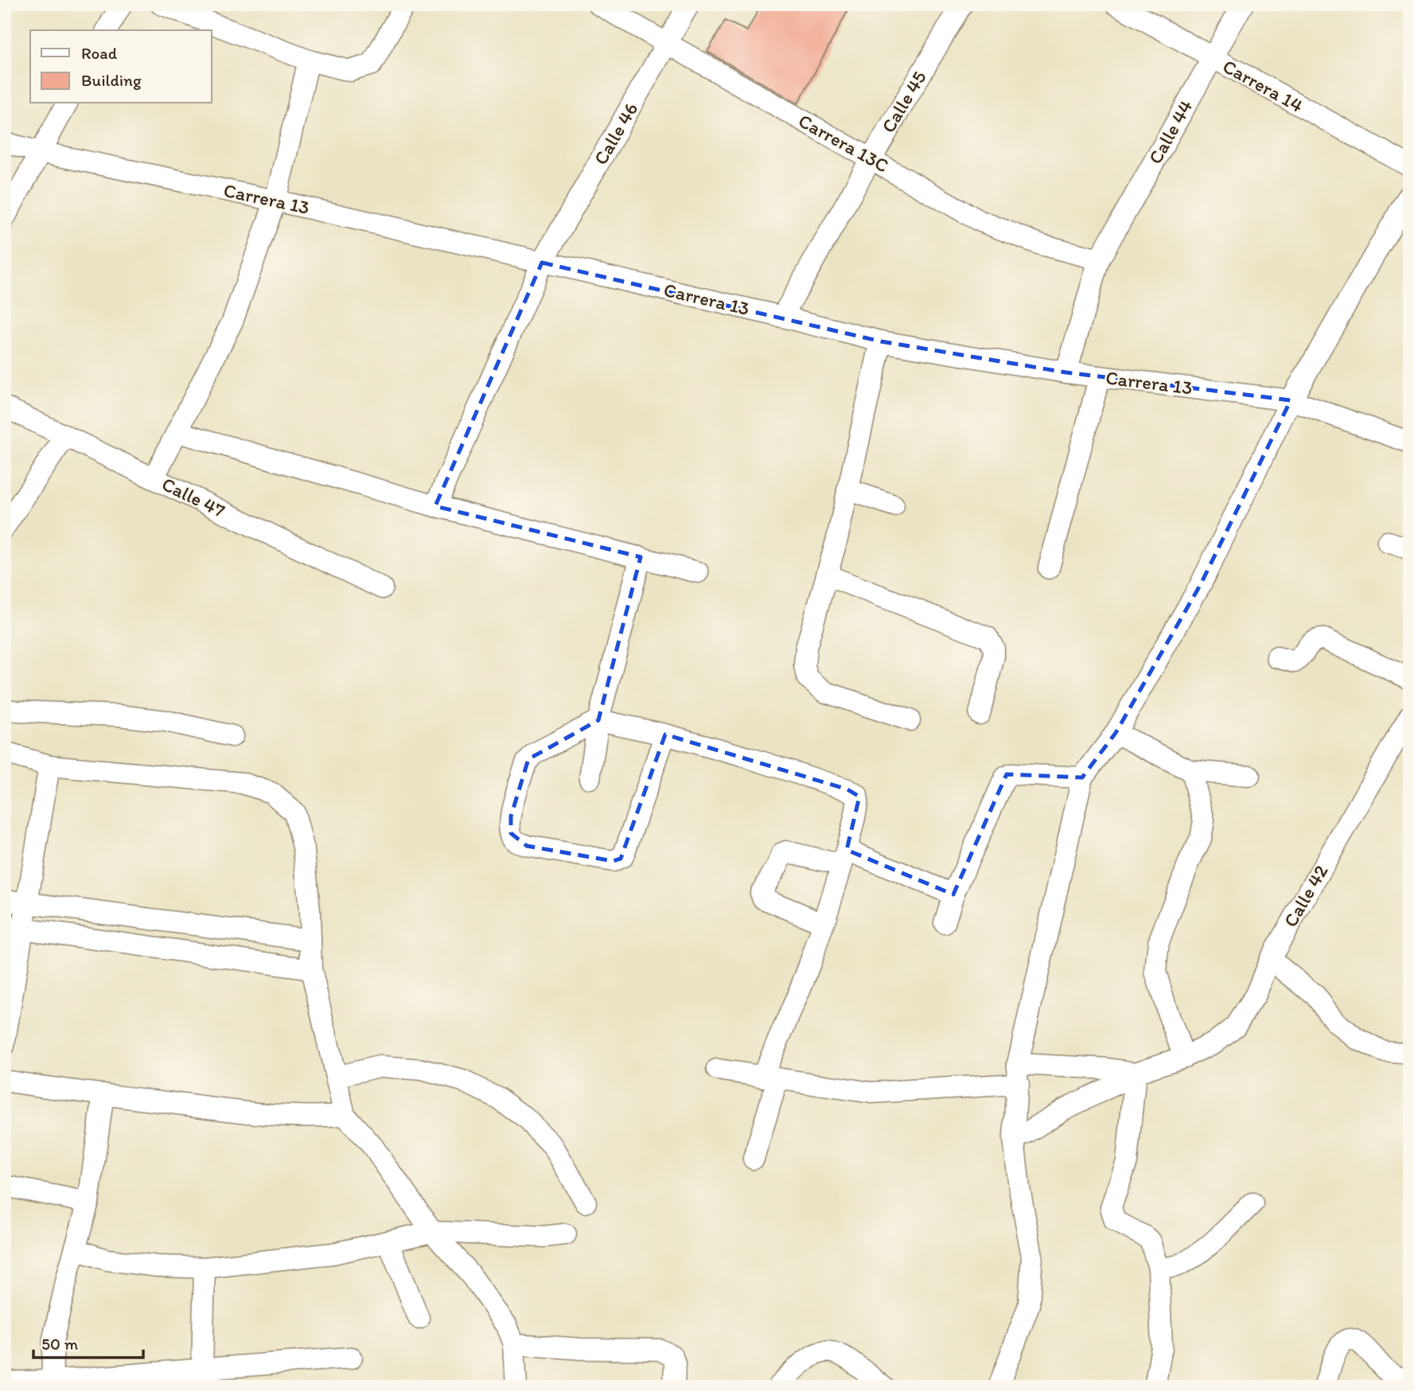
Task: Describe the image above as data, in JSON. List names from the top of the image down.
{
  "streets": {
    "street": [
      "Carrera 14",
      "Calle 45",
      "Calle 44",
      "Calle 46",
      "Carrera 13C",
      "Carrera 13",
      "Calle 47",
      "Calle 42"
    ]
  },
  "crossings": [
    ["Carrera 14", "Calle 44"],
    ["Calle 45", "Carrera 13C"],
    ["Calle 45", "Carrera 13"],
    ["Calle 44", "Carrera 13C"],
    ["Calle 44", "Carrera 13"],
    ["Calle 46", "Carrera 13C"],
    ["Calle 46", "Carrera 13"]
  ],
  "legend": ["Road", "Building"],
  "scale_bar": "50 m"
}
